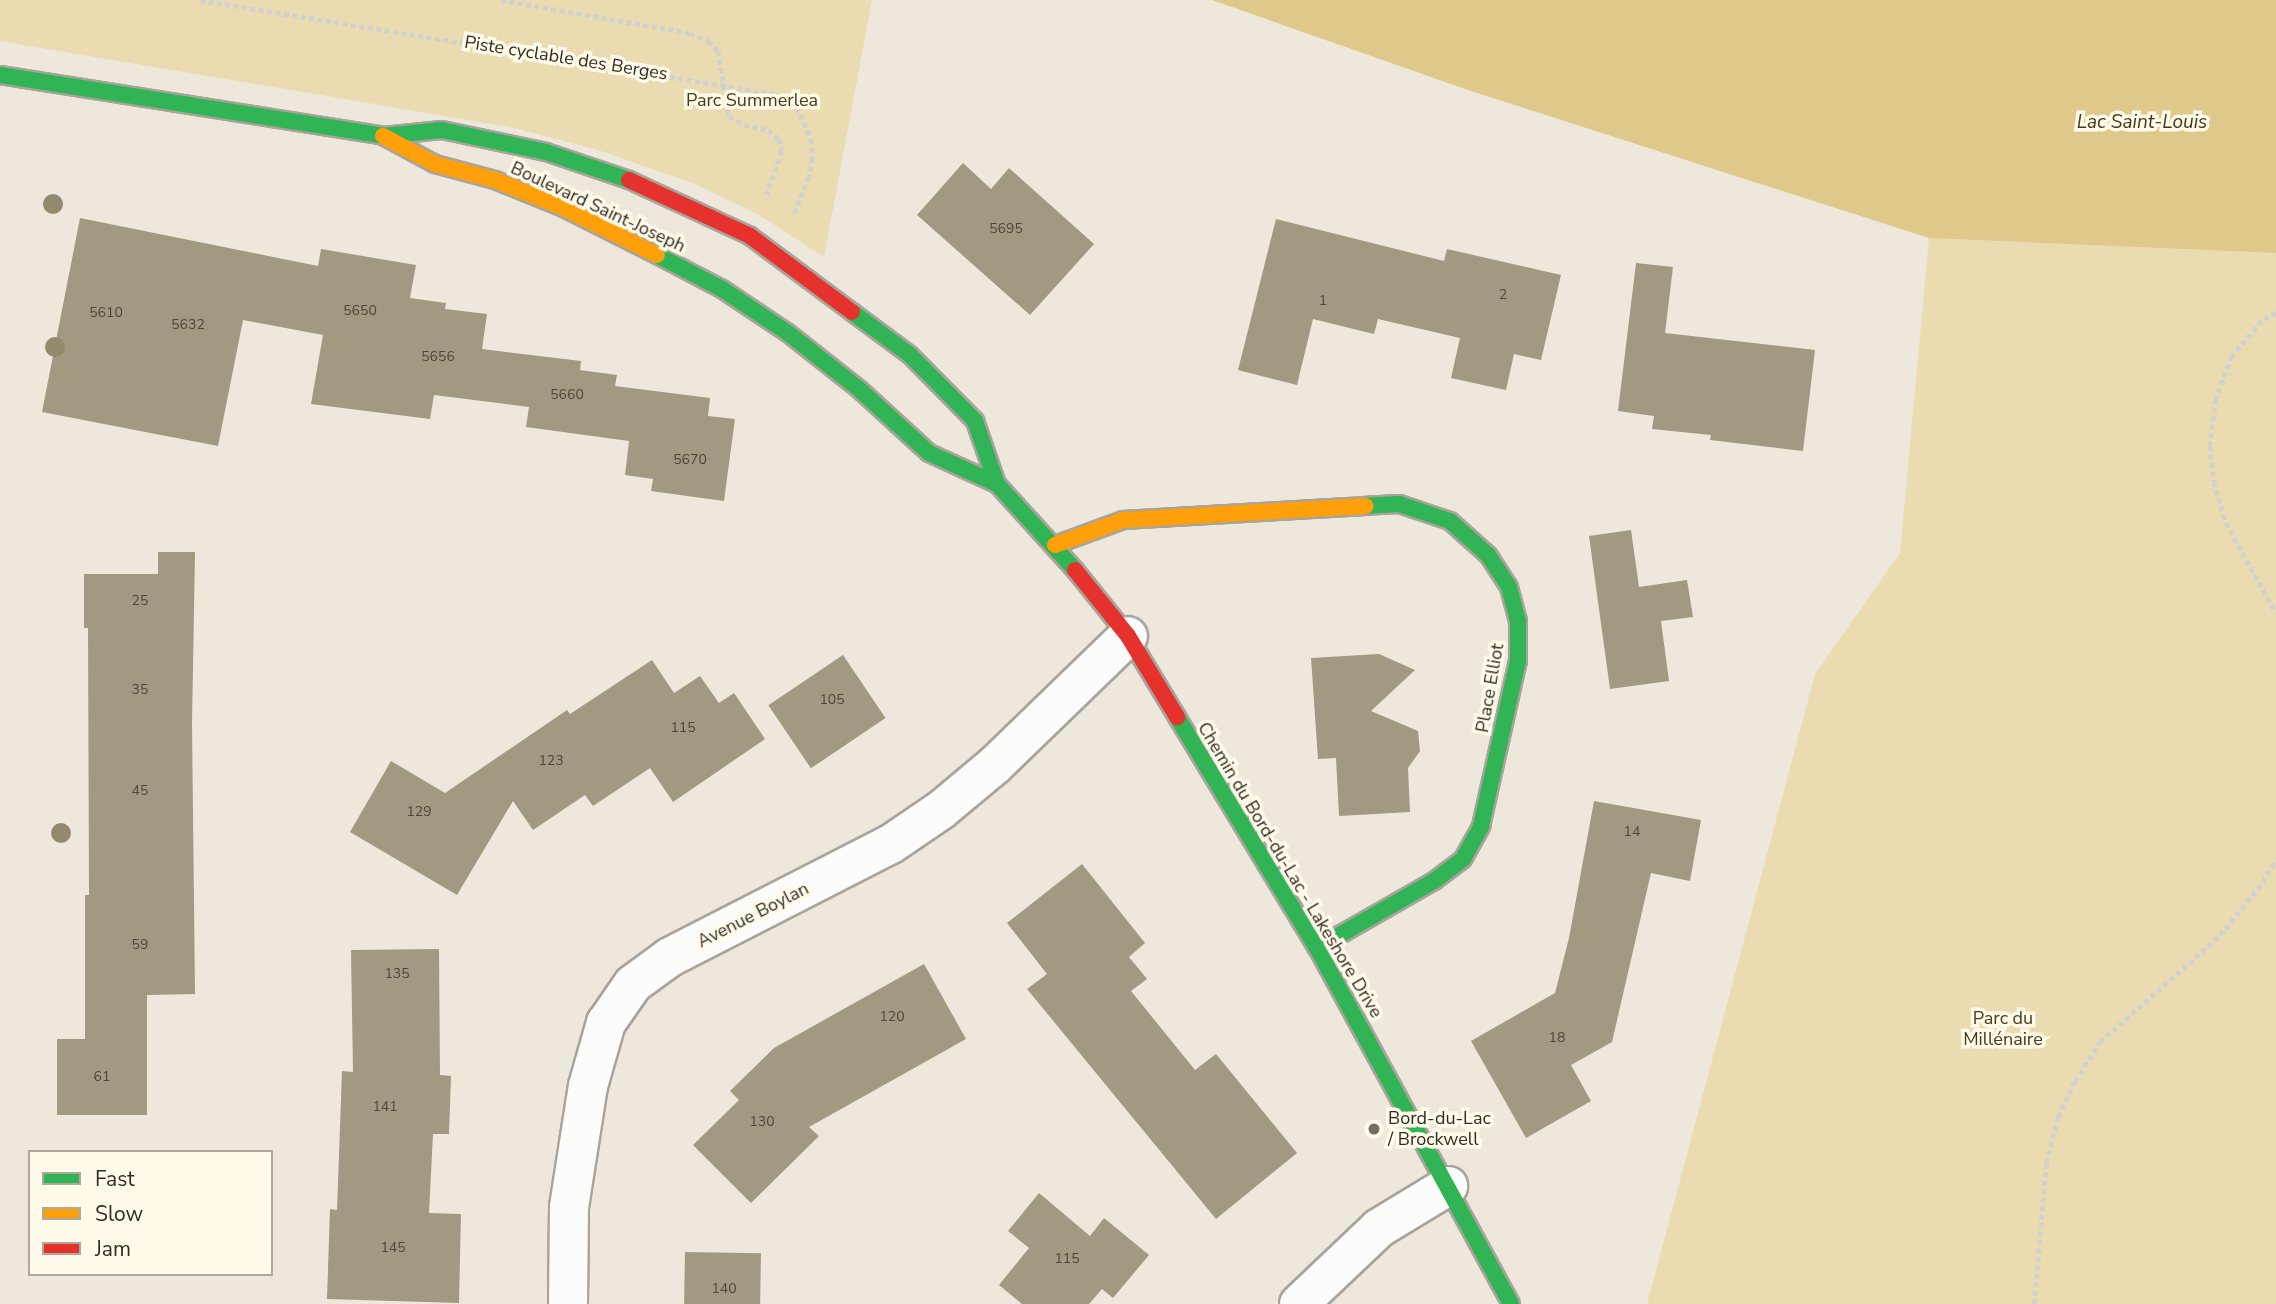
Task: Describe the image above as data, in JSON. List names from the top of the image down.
{
  "streets": {
    "street": [
      "Boulevard Saint-Joseph",
      "Place Elliot",
      "Chemin du Bord-du-Lac - Lakeshore Drive",
      "Avenue Boylan"
    ],
    "path": ["Piste cyclable des Berges"]
  },
  "crossings": [
    ["Boulevard Saint-Joseph", "Chemin du Bord-du-Lac - Lakeshore Drive"],
    ["Place Elliot", "Chemin du Bord-du-Lac - Lakeshore Drive"],
    ["Chemin du Bord-du-Lac - Lakeshore Drive", "Avenue Boylan"]
  ],
  "water": ["Lac Saint-Louis"],
  "parks": ["Parc Summerlea", "Parc du Millénaire"],
  "places": ["Bord-du-Lac / Brockwell"],
  "house_numbers": [
    "5695",
    "2",
    "1",
    "5650",
    "5610",
    "5632",
    "5656",
    "5660",
    "5670",
    "25",
    "35",
    "105",
    "115",
    "123",
    "45",
    "129",
    "14",
    "59",
    "135",
    "120",
    "18",
    "61",
    "141",
    "130",
    "145",
    "115",
    "140"
  ],
  "legend": ["Fast", "Slow", "Jam"]
}
